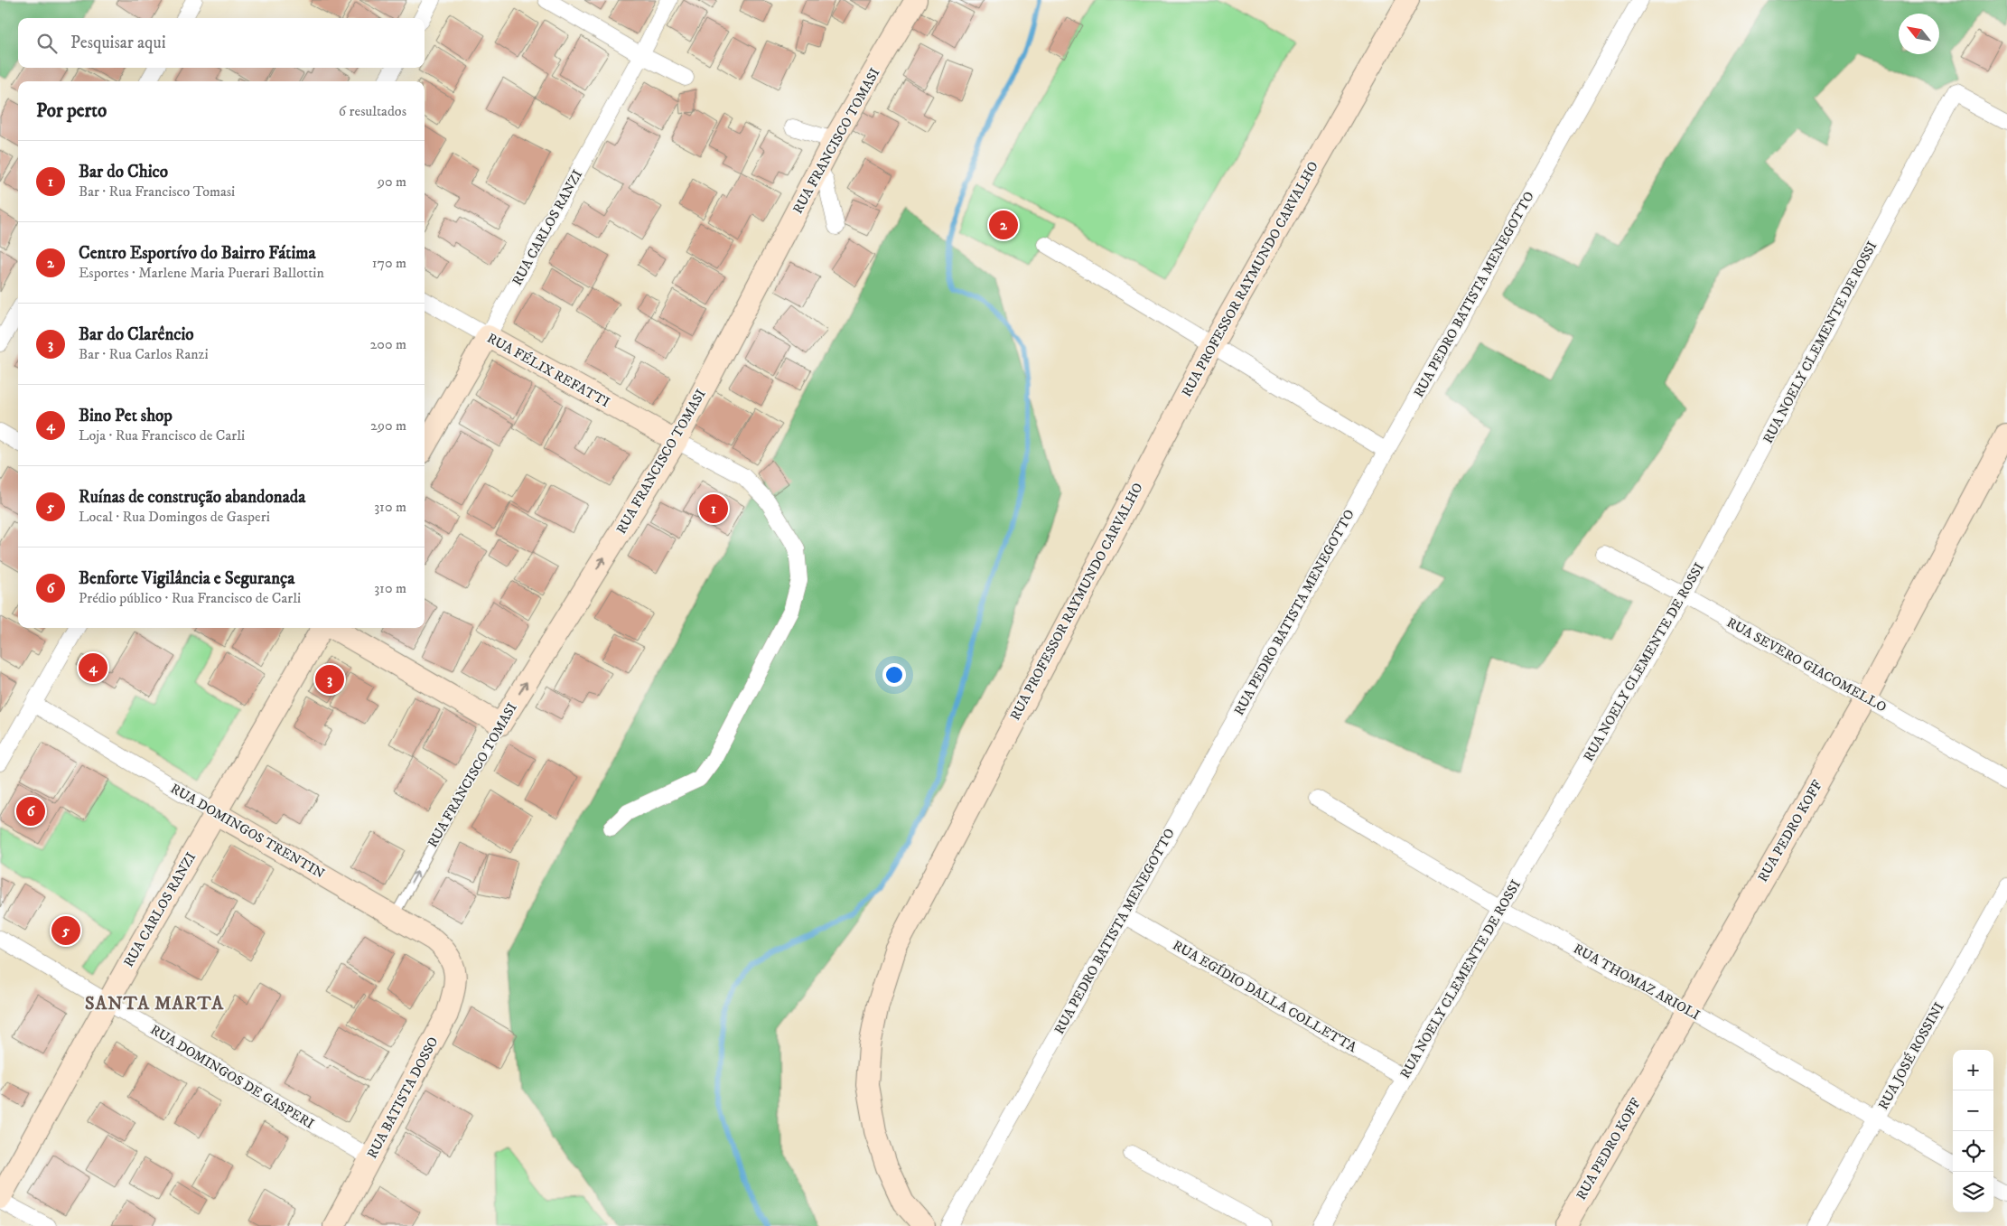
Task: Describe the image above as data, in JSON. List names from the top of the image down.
{
  "streets": {
    "main road": [
      "RUA FRANCISCO TOMASI",
      "RUA CARLOS RANZI",
      "RUA PROFESSOR RAYMUNDO CARVALHO",
      "RUA FÉLIX REFATTI",
      "RUA DOMINGOS TRENTIN",
      "RUA PEDRO KOFF",
      "RUA BATISTA DOSSO"
    ],
    "street": [
      "RUA PEDRO BATISTA MENEGOTTO",
      "RUA NOELY CLEMENTE DE ROSSI",
      "RUA SEVERO GIACOMELLO",
      "RUA THOMAZ ARIOLI",
      "RUA EGÍDIO DALLA COLLETTA",
      "RUA JOSÉ ROSSINI",
      "RUA DOMINGOS DE GASPERI"
    ]
  },
  "crossings": [
    ["RUA FRANCISCO TOMASI", "RUA FÉLIX REFATTI"],
    ["RUA FRANCISCO TOMASI", "RUA DOMINGOS TRENTIN"],
    ["RUA CARLOS RANZI", "RUA FÉLIX REFATTI"],
    ["RUA CARLOS RANZI", "RUA DOMINGOS TRENTIN"],
    ["RUA CARLOS RANZI", "RUA DOMINGOS DE GASPERI"],
    ["RUA PEDRO BATISTA MENEGOTTO", "RUA EGÍDIO DALLA COLLETTA"],
    ["RUA NOELY CLEMENTE DE ROSSI", "RUA SEVERO GIACOMELLO"],
    ["RUA NOELY CLEMENTE DE ROSSI", "RUA THOMAZ ARIOLI"],
    ["RUA NOELY CLEMENTE DE ROSSI", "RUA EGÍDIO DALLA COLLETTA"],
    ["RUA SEVERO GIACOMELLO", "RUA PEDRO KOFF"],
    ["RUA DOMINGOS TRENTIN", "RUA BATISTA DOSSO"],
    ["RUA PEDRO KOFF", "RUA THOMAZ ARIOLI"],
    ["RUA THOMAZ ARIOLI", "RUA JOSÉ ROSSINI"],
    ["RUA DOMINGOS DE GASPERI", "RUA BATISTA DOSSO"]
  ],
  "one_way": ["RUA FRANCISCO TOMASI"],
  "districts": ["SANTA MARTA"],
  "north": "top left",
  "page": {
    "search": "Pesquisar aqui",
    "heading": ["Por perto", "6 resultados"],
    "list": [
      {
        "mark": "1",
        "name": "Bar do Chico",
        "note": "Bar · Rua Francisco Tomasi",
        "value": "90 m"
      },
      {
        "mark": "2",
        "name": "Centro Esportívo do Bairro Fátima",
        "note": "Esportes · Marlene Maria Puerari Ballottin",
        "value": "170 m"
      },
      {
        "mark": "3",
        "name": "Bar do Clarêncio",
        "note": "Bar · Rua Carlos Ranzi",
        "value": "200 m"
      },
      {
        "mark": "4",
        "name": "Bino Pet shop",
        "note": "Loja · Rua Francisco de Carli",
        "value": "290 m"
      },
      {
        "mark": "5",
        "name": "Ruínas de construção abandonada",
        "note": "Local · Rua Domingos de Gasperi",
        "value": "310 m"
      },
      {
        "mark": "6",
        "name": "Benforte Vigilância e Segurança",
        "note": "Prédio público · Rua Francisco de Carli",
        "value": "310 m"
      }
    ],
    "pins": [
      "2",
      "1",
      "4",
      "3",
      "6",
      "5"
    ],
    "map_buttons": ["+", "−"]
  }
}
